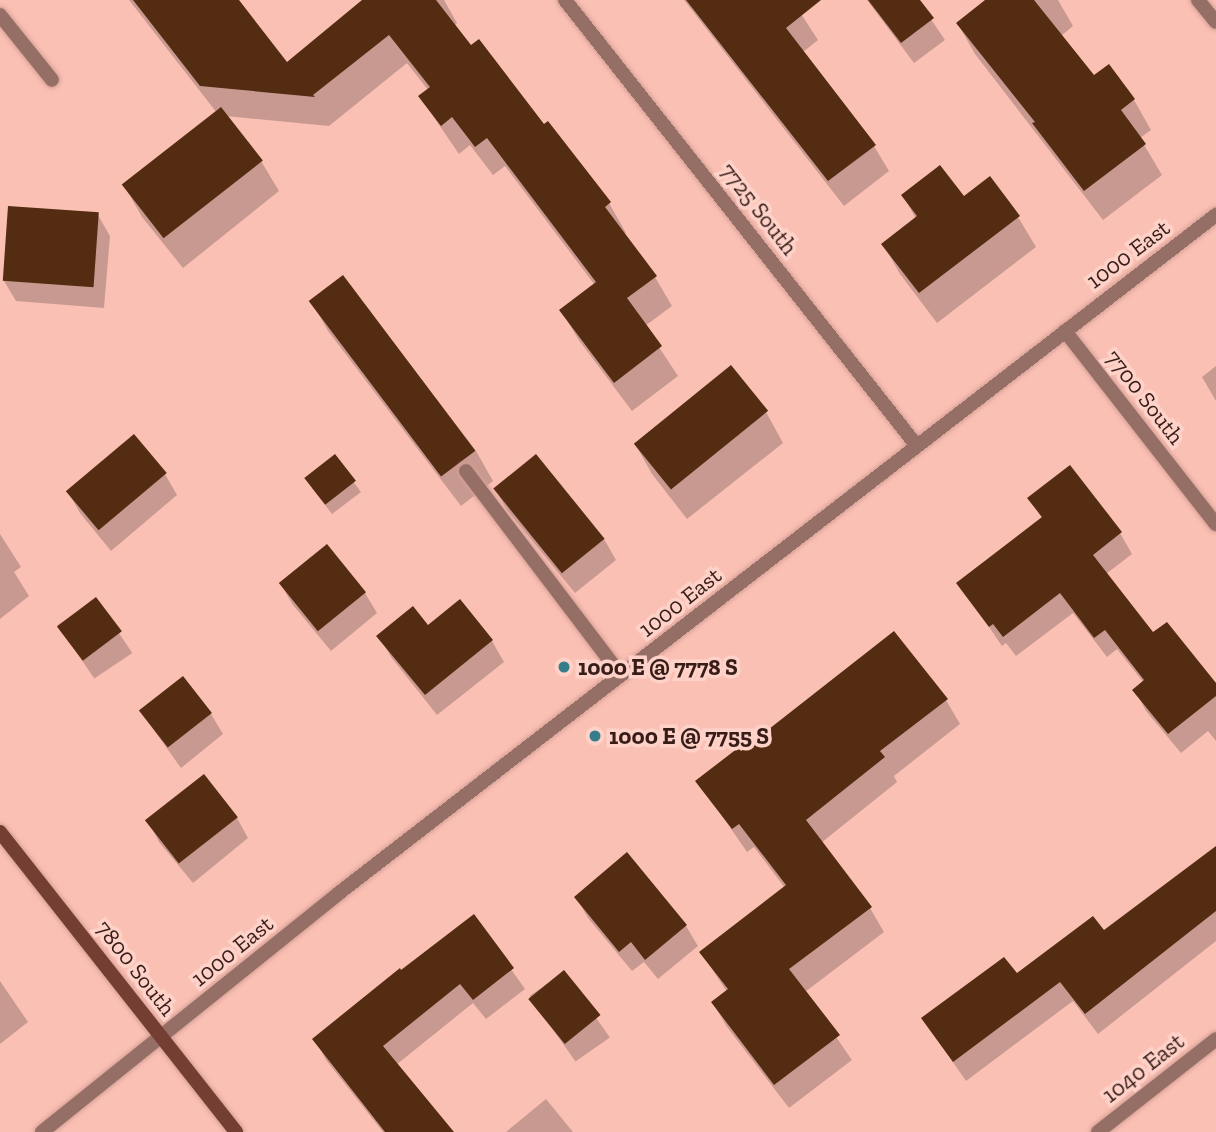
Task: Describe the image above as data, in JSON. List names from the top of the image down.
{
  "streets": {
    "main road": ["7800 South"],
    "street": [
      "7725 South",
      "1000 East",
      "7700 South",
      "1040 East"
    ]
  },
  "crossings": [
    ["7725 South", "1000 East"],
    ["1000 East", "7700 South"],
    ["1000 East", "7800 South"]
  ],
  "places": ["1000 E @ 7778 S", "1000 E @ 7755 S"]
}
